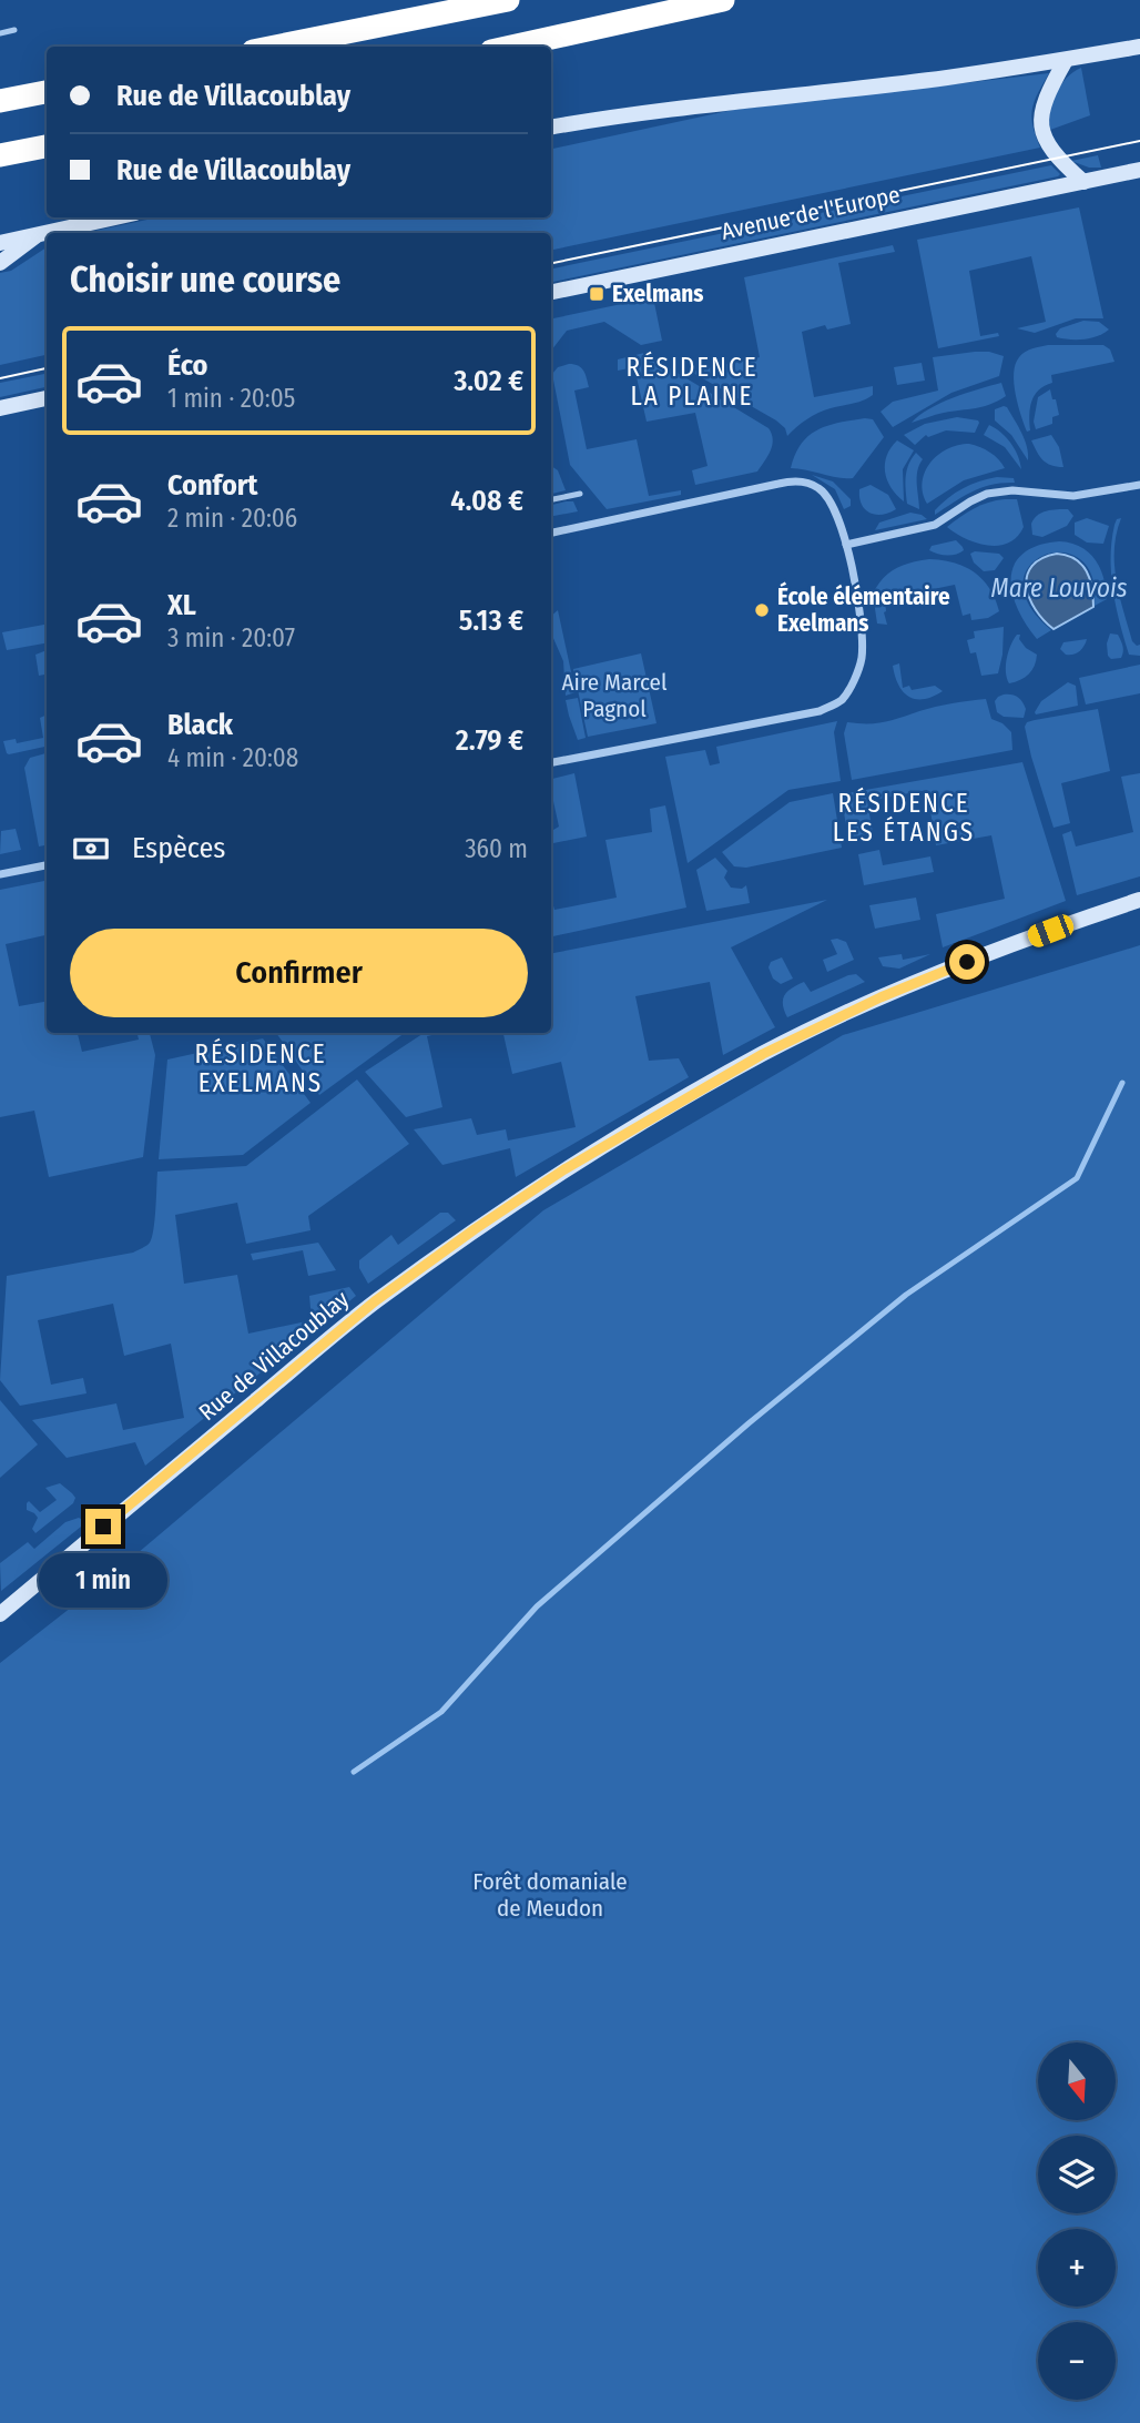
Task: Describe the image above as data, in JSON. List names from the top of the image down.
{
  "streets": {
    "main road": ["Avenue de l'Europe", "Rue de Villacoublay"]
  },
  "districts": ["RÉSIDENCE LA PLAINE", "RÉSIDENCE LES ÉTANGS", "RÉSIDENCE EXELMANS"],
  "water": ["Mare Louvois"],
  "parks": ["Aire Marcel Pagnol", "Forêt domaniale de Meudon"],
  "places": {
    "transit": ["Exelmans"],
    "other": ["École élémentaire Exelmans"]
  },
  "north": "bottom",
  "page": {
    "banner": ["Rue de Villacoublay", "Rue de Villacoublay"],
    "heading": "Choisir une course",
    "list": [
      {
        "name": "Éco",
        "note": "1 min · 20:05",
        "value": "3.02 €"
      },
      {
        "name": "Confort",
        "note": "2 min · 20:06",
        "value": "4.08 €"
      },
      {
        "name": "XL",
        "note": "3 min · 20:07",
        "value": "5.13 €"
      },
      {
        "name": "Black",
        "note": "4 min · 20:08",
        "value": "2.79 €"
      }
    ],
    "pay": ["Espèces", "360 m"],
    "buttons": "Confirmer",
    "bubble": "1 min",
    "map_buttons": ["+", "−"]
  }
}
